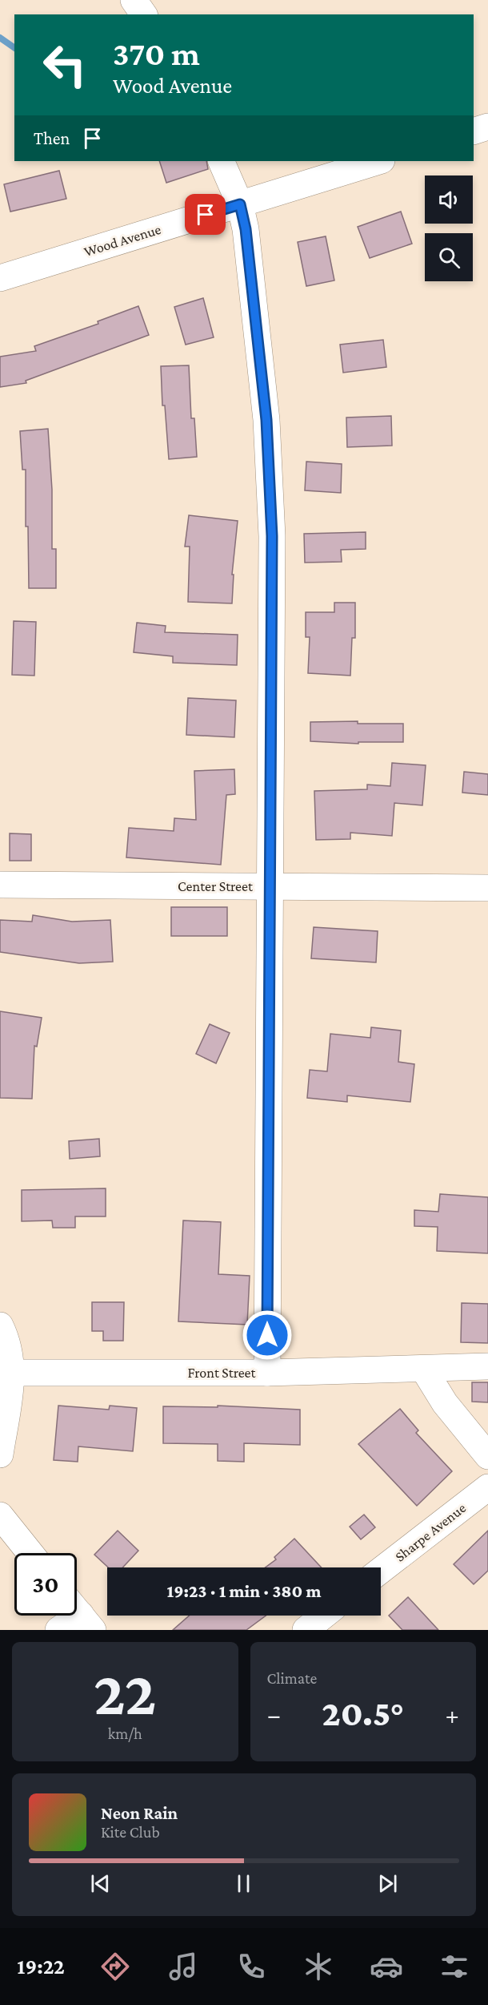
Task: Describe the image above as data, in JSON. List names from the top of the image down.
{
  "streets": {
    "street": [
      "Wood Avenue",
      "Center Street",
      "Front Street",
      "Sharpe Avenue"
    ]
  },
  "page": {
    "turn": ["370 m", "Wood Avenue"],
    "then": "Then",
    "limit": "30",
    "trip": "19:23 · 1 min · 380 m",
    "tile": [
      ["22", "km/h"],
      "Climate"
    ],
    "heat": ["−", "20.5°", "+"],
    "song": ["Neon Rain", "Kite Club"],
    "tabs": "19:22"
  }
}
